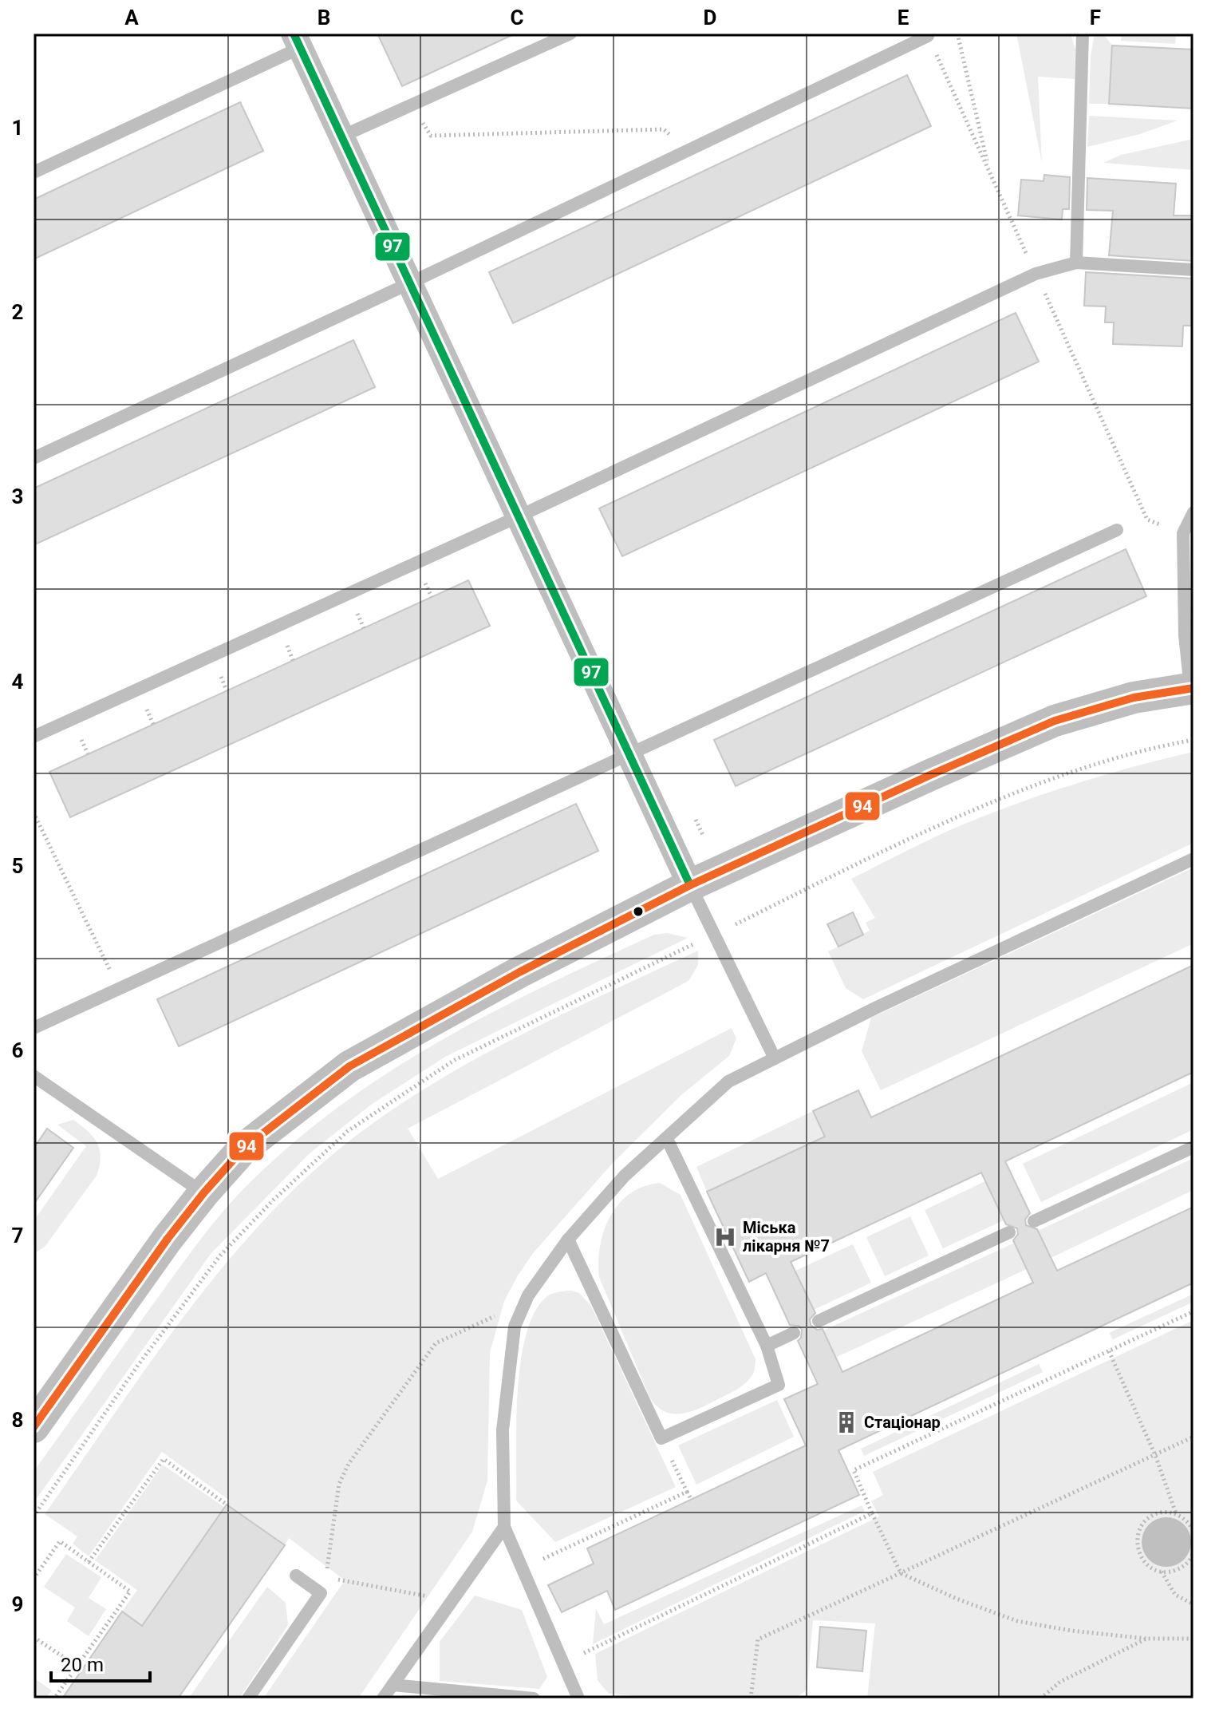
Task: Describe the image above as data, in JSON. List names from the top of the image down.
{
  "places": {
    "hospital": ["Міська лікарня №7"],
    "building": ["Стаціонар"]
  },
  "lines": ["transit line 97", "transit line 94"],
  "scale_bar": "20 m",
  "grid": {
    "columns": [
      "A",
      "B",
      "C",
      "D",
      "E",
      "F"
    ],
    "rows": [
      "1",
      "2",
      "3",
      "4",
      "5",
      "6",
      "7",
      "8",
      "9"
    ]
  }
}
